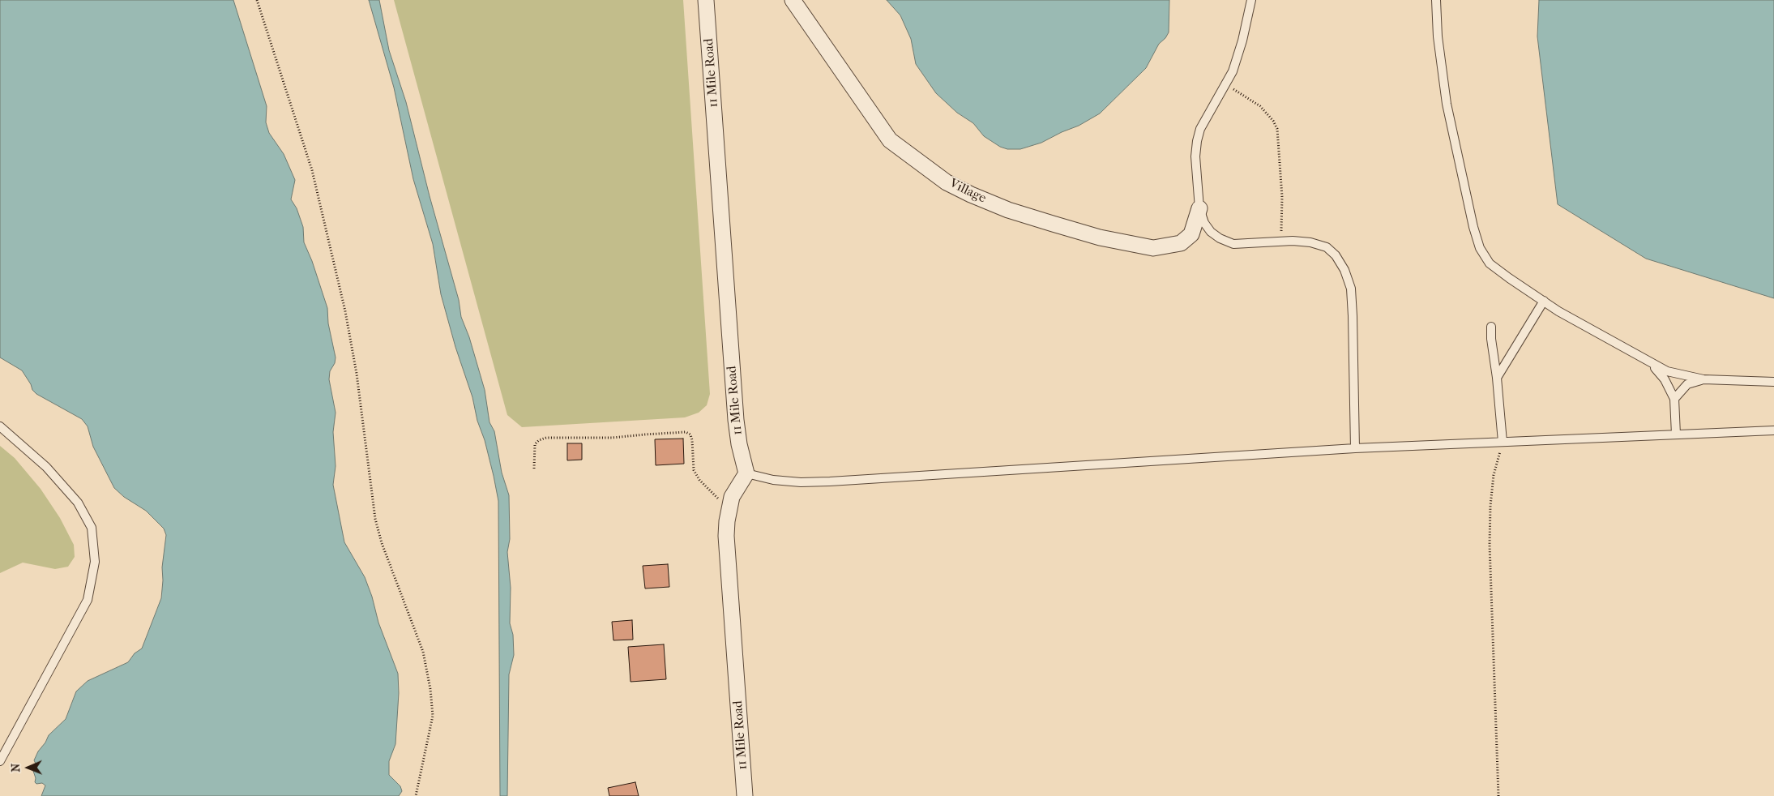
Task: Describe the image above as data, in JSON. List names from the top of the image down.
{
  "streets": {
    "street": ["11 Mile Road", "Village"]
  },
  "north": "left"
}
